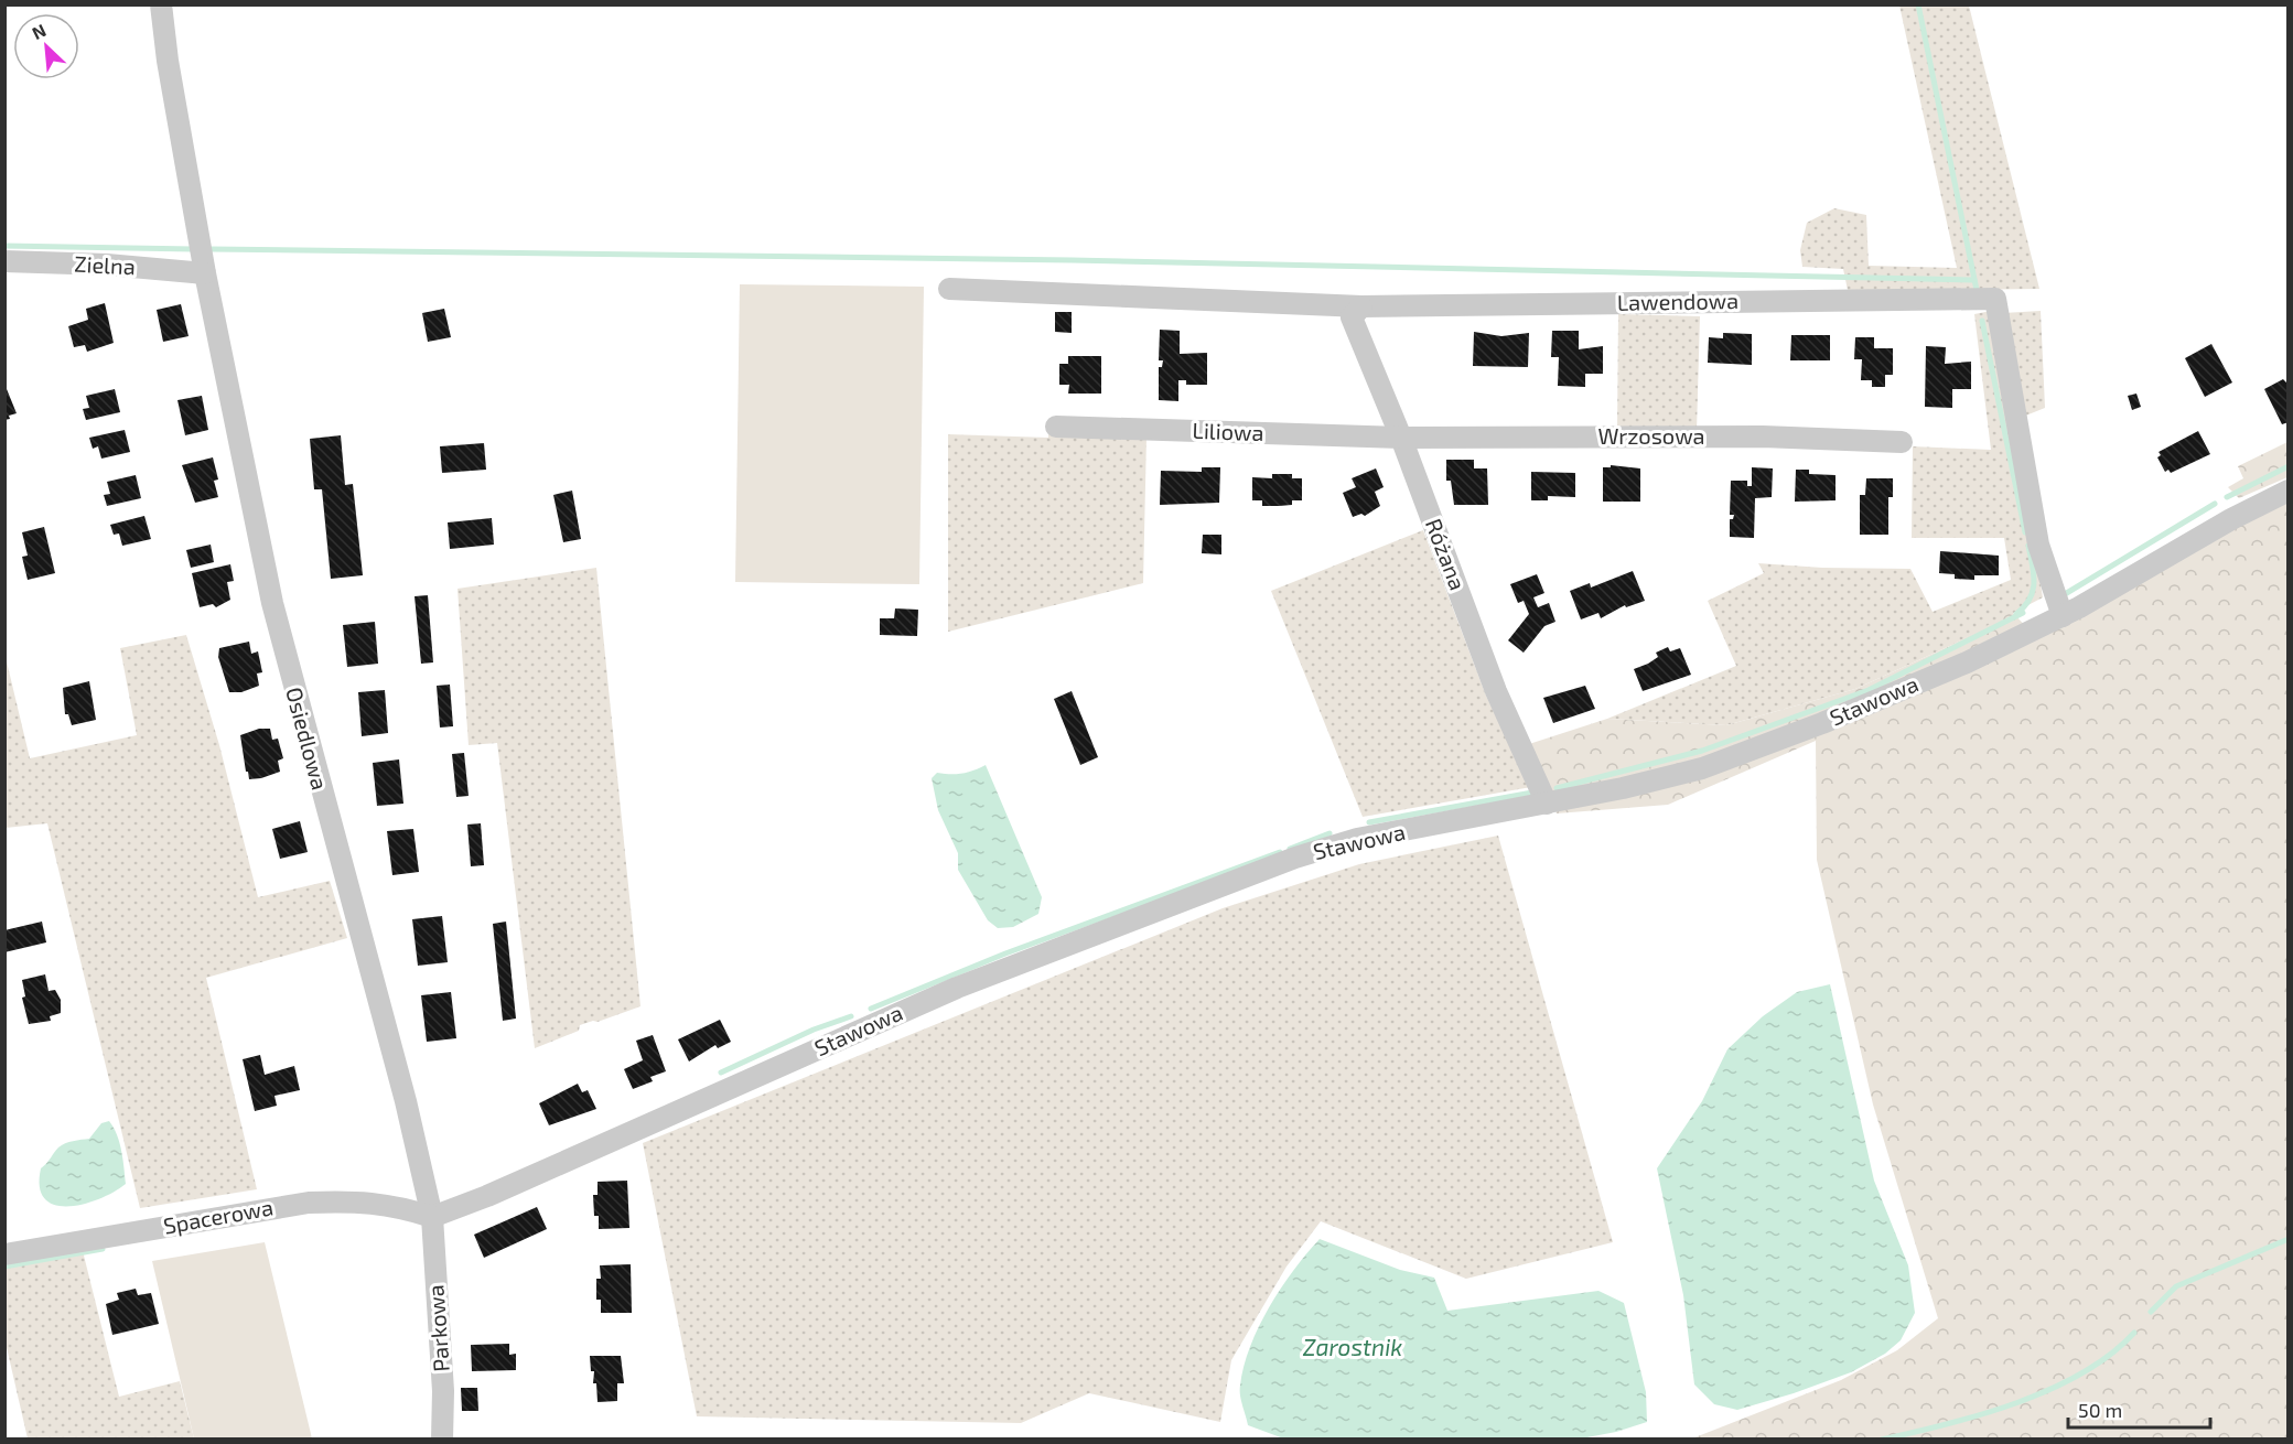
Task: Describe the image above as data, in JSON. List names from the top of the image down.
{
  "streets": {
    "street": [
      "Zielna",
      "Lawendowa",
      "Liliowa",
      "Wrzosowa",
      "Różana",
      "Stawowa",
      "Osiedlowa",
      "Spacerowa",
      "Parkowa"
    ]
  },
  "crossings": [
    ["Zielna", "Osiedlowa"],
    ["Lawendowa", "Różana"],
    ["Lawendowa", "Stawowa"],
    ["Liliowa", "Wrzosowa"],
    ["Liliowa", "Różana"],
    ["Wrzosowa", "Różana"],
    ["Różana", "Stawowa"],
    ["Stawowa", "Osiedlowa"],
    ["Stawowa", "Spacerowa"],
    ["Stawowa", "Parkowa"],
    ["Osiedlowa", "Spacerowa"],
    ["Osiedlowa", "Parkowa"],
    ["Spacerowa", "Parkowa"]
  ],
  "water": ["Zarostnik"],
  "scale_bar": "50 m",
  "north": "top left"
}
